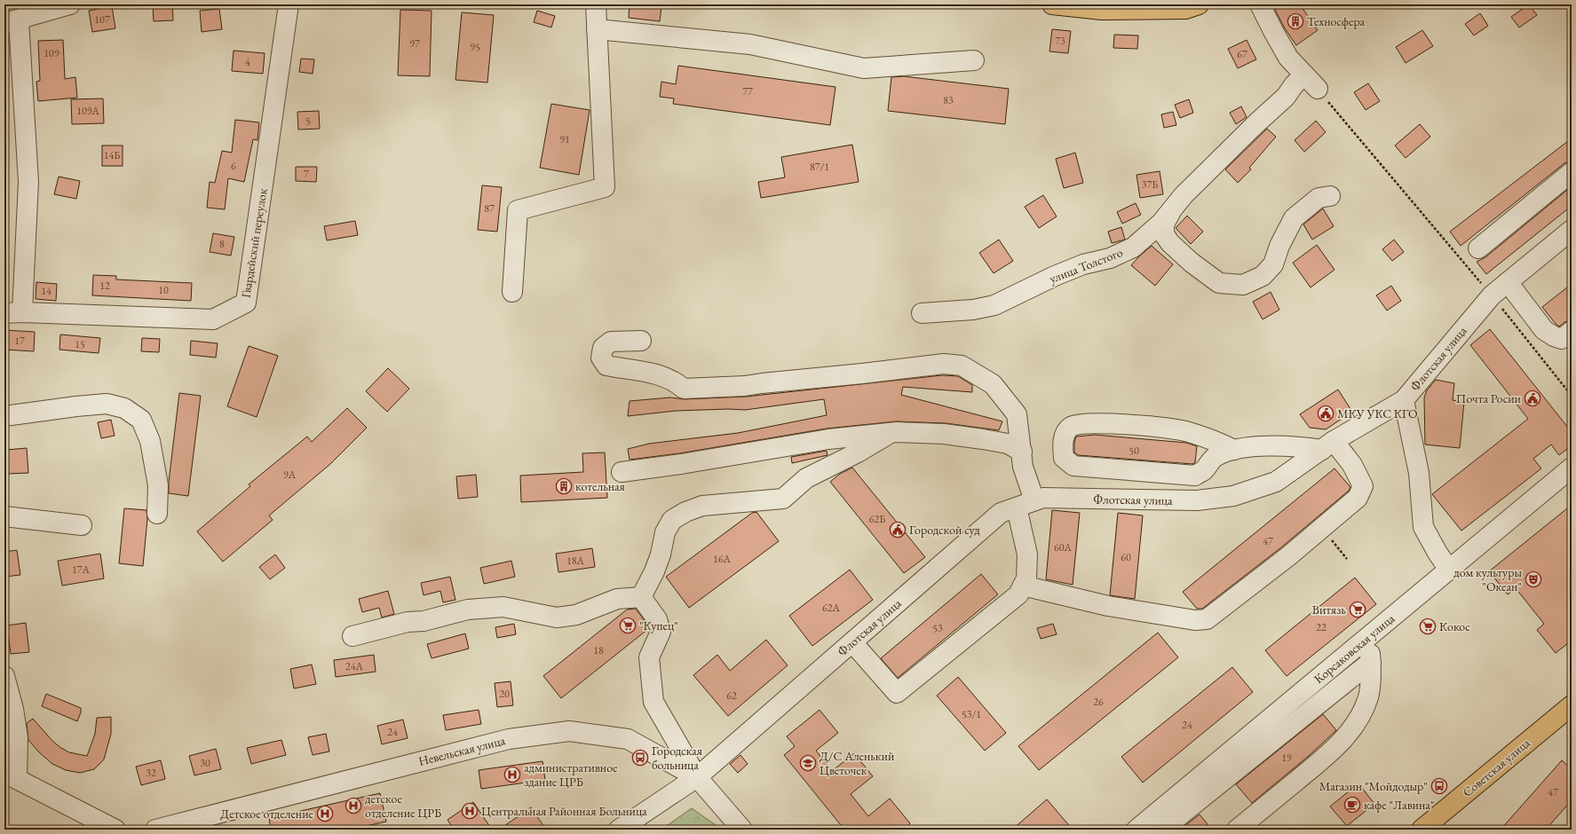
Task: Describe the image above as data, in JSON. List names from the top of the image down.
{
  "streets": {
    "main road": ["Советская улица"],
    "street": [
      "Гвардейский переулок",
      "улица Толстого",
      "Флотская улица",
      "Корсаковская улица",
      "Невельская улица"
    ]
  },
  "crossings": [
    ["Флотская улица", "Невельская улица"]
  ],
  "places": {
    "building": ["Техносфера", "котельная"],
    "public building": ["Почта Росии", "МКУ УКС КГО", "Городской суд"],
    "theatre": ["дом культуры \"Океан\""],
    "supermarket": ["Витязь", "\"Купец\"", "Кокос"],
    "bus stop": ["Городская больница", "Магазин \"Мойдодыр\""],
    "school or university": ["Д/С Аленький Цветочек"],
    "hospital": [
      "административное здание ЦРБ",
      "детское отделение ЦРБ",
      "Центральная Районная Больница",
      "Детское отделение"
    ],
    "cafe": ["кафе \"Лавина\""]
  },
  "house_numbers": [
    "107",
    "73",
    "97",
    "95",
    "109",
    "67",
    "4",
    "77",
    "83",
    "109А",
    "5",
    "91",
    "14Б",
    "6",
    "87/1",
    "7",
    "37Б",
    "87",
    "8",
    "12",
    "10",
    "14",
    "17",
    "15",
    "50",
    "9А",
    "62Б",
    "47",
    "60А",
    "60",
    "16А",
    "18А",
    "17А",
    "62А",
    "22",
    "53",
    "18",
    "24А",
    "20",
    "62",
    "26",
    "53/1",
    "24",
    "24",
    "19",
    "30",
    "32",
    "47"
  ]
}
